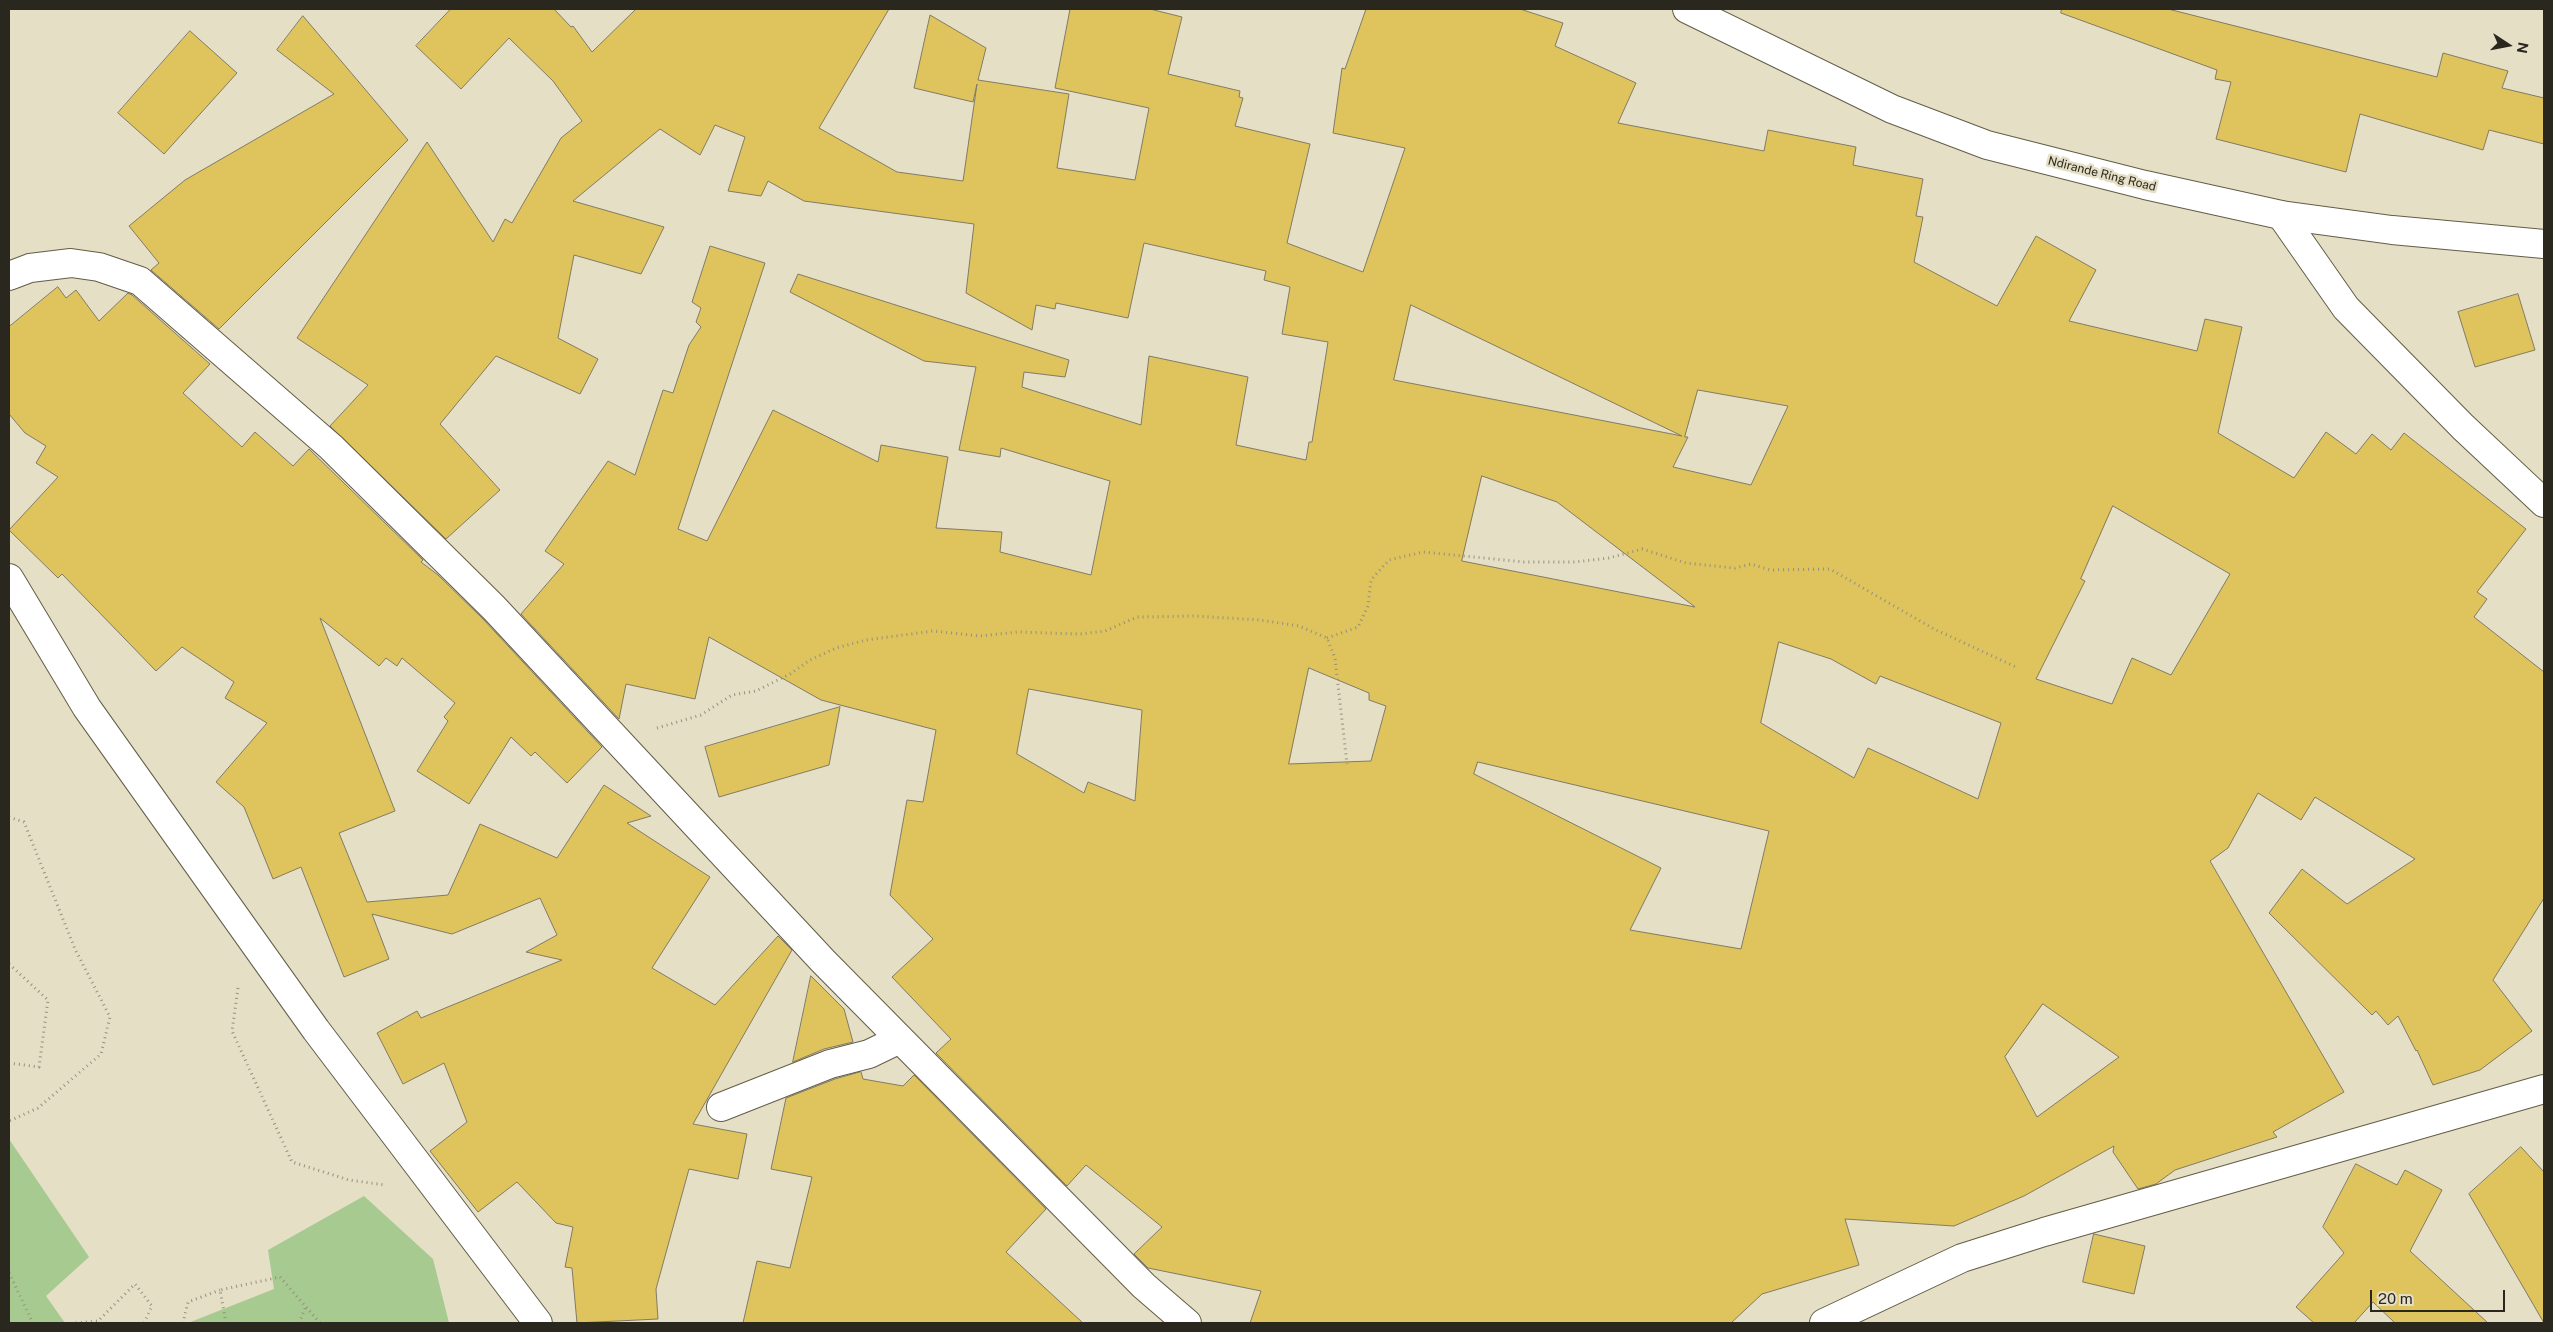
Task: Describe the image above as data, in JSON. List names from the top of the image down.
{
  "streets": {
    "street": ["Ndirande Ring Road"]
  },
  "scale_bar": "20 m",
  "north": "right"
}
